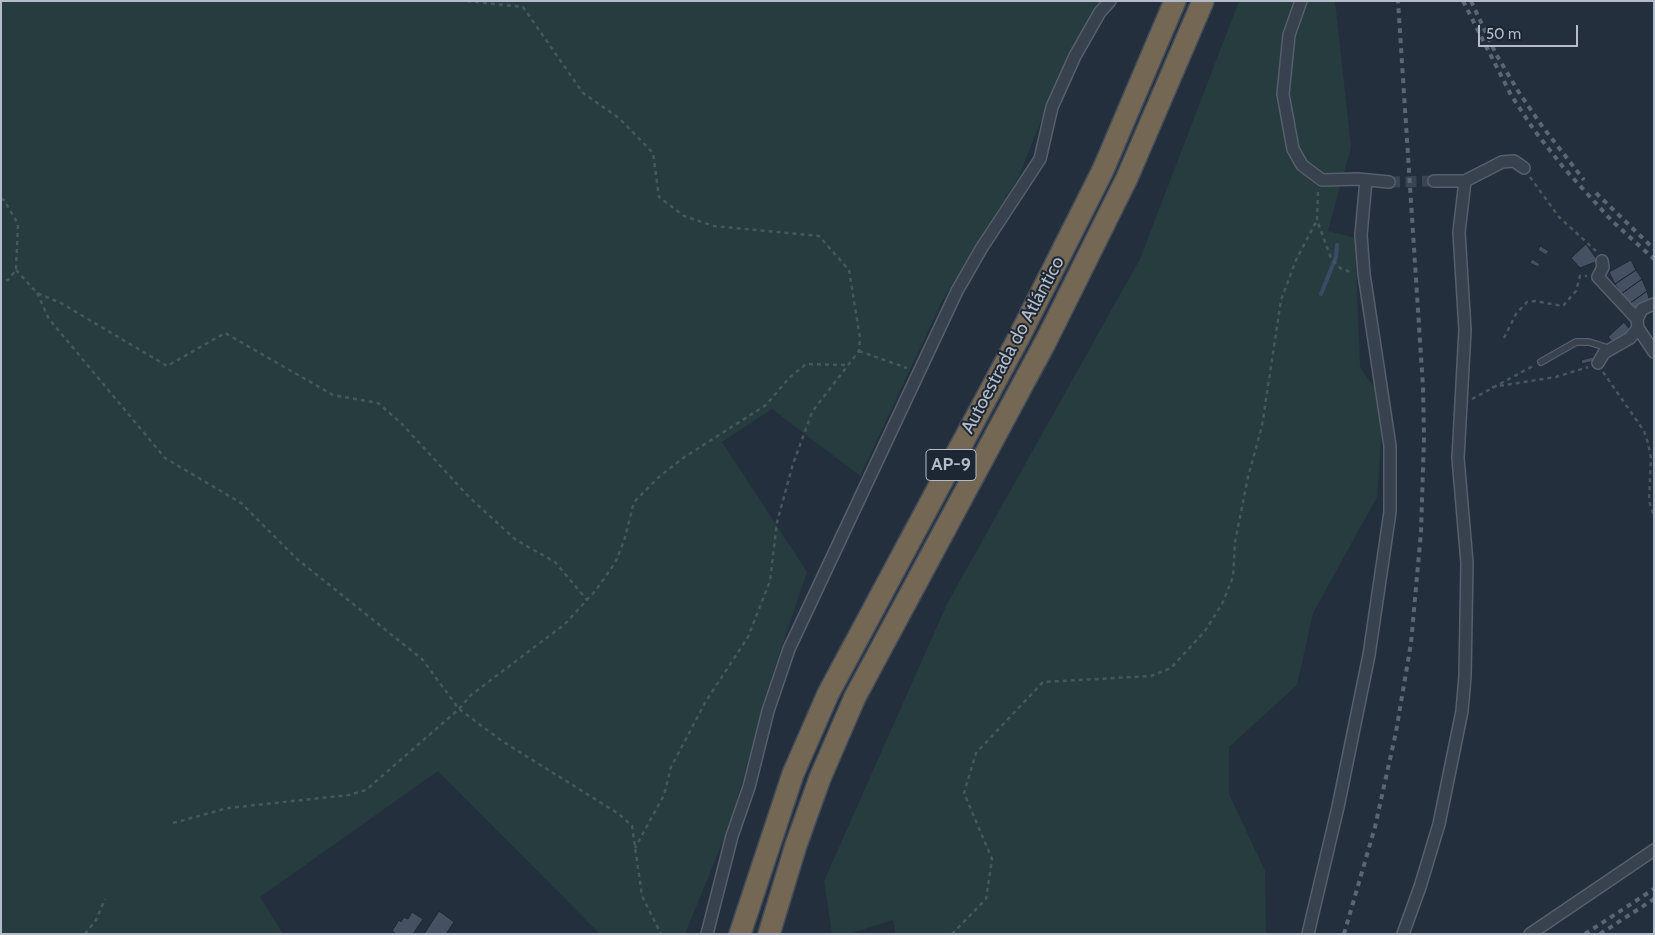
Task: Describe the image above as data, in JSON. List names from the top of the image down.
{
  "streets": {
    "highway": ["Autoestrada do Atlántico", "AP-9"]
  },
  "scale_bar": "50 m"
}
